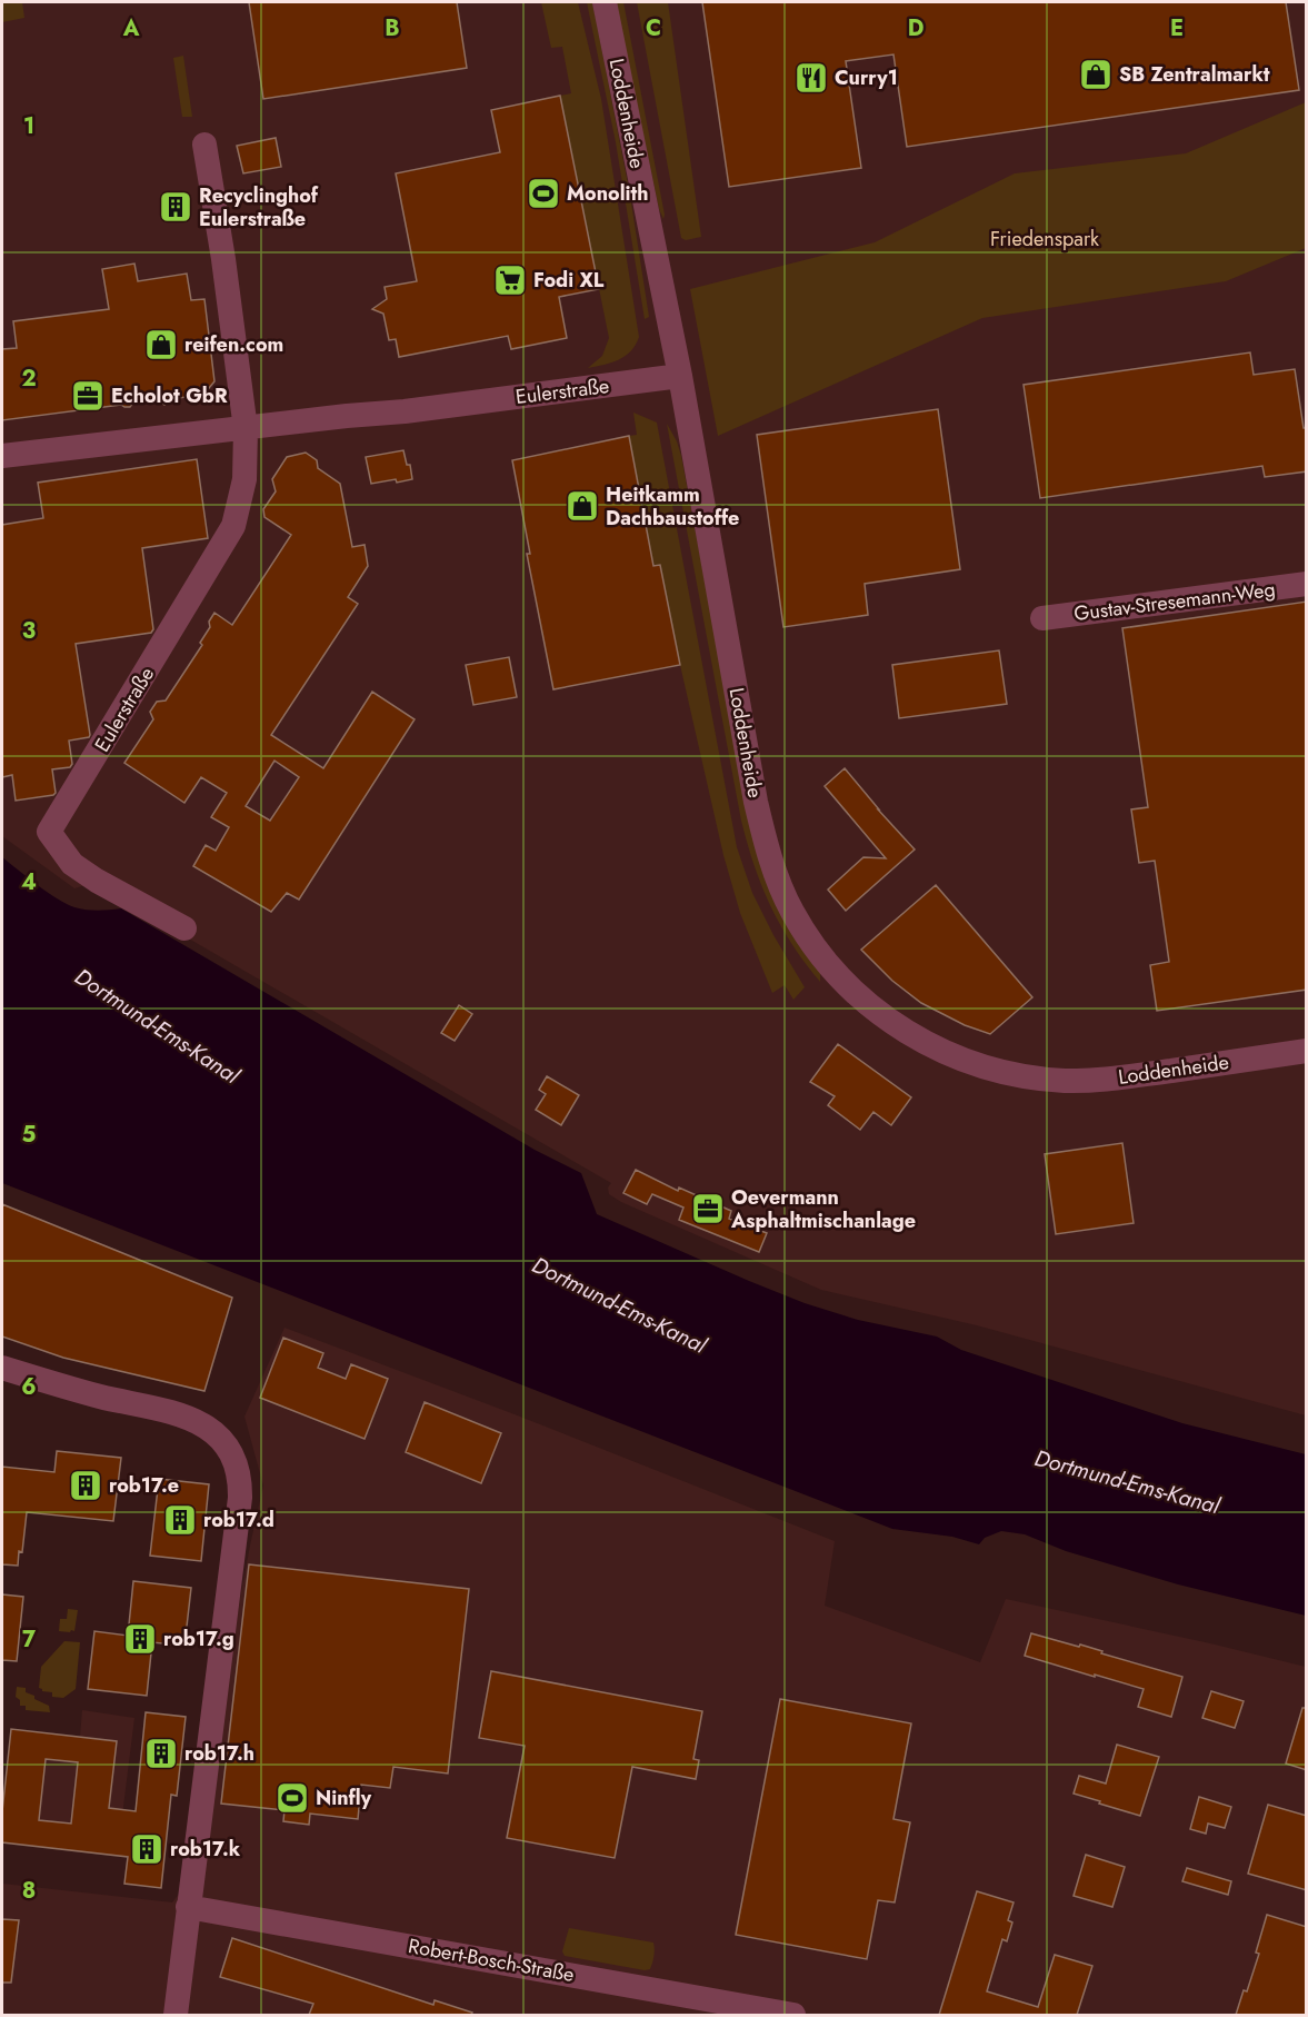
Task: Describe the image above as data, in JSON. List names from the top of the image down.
{
  "streets": {
    "street": [
      "Loddenheide",
      "Eulerstraße",
      "Gustav-Stresemann-Weg",
      "Robert-Bosch-Straße"
    ]
  },
  "crossings": [
    ["Loddenheide", "Eulerstraße"]
  ],
  "water": ["Dortmund-Ems-Kanal"],
  "parks": ["Friedenspark"],
  "places": {
    "shop": ["SB Zentralmarkt", "reifen.com", "Heitkamm Dachbaustoffe"],
    "restaurant": ["Curry1"],
    "sports": ["Monolith", "Ninfly"],
    "building": [
      "Recyclinghof Eulerstraße",
      "rob17.e",
      "rob17.d",
      "rob17.g",
      "rob17.h",
      "rob17.k"
    ],
    "supermarket": ["Fodi XL"],
    "office": ["Echolot GbR", "Oevermann Asphaltmischanlage"]
  },
  "grid": {
    "columns": [
      "A",
      "B",
      "C",
      "D",
      "E"
    ],
    "rows": [
      "1",
      "2",
      "3",
      "4",
      "5",
      "6",
      "7",
      "8"
    ]
  }
}
